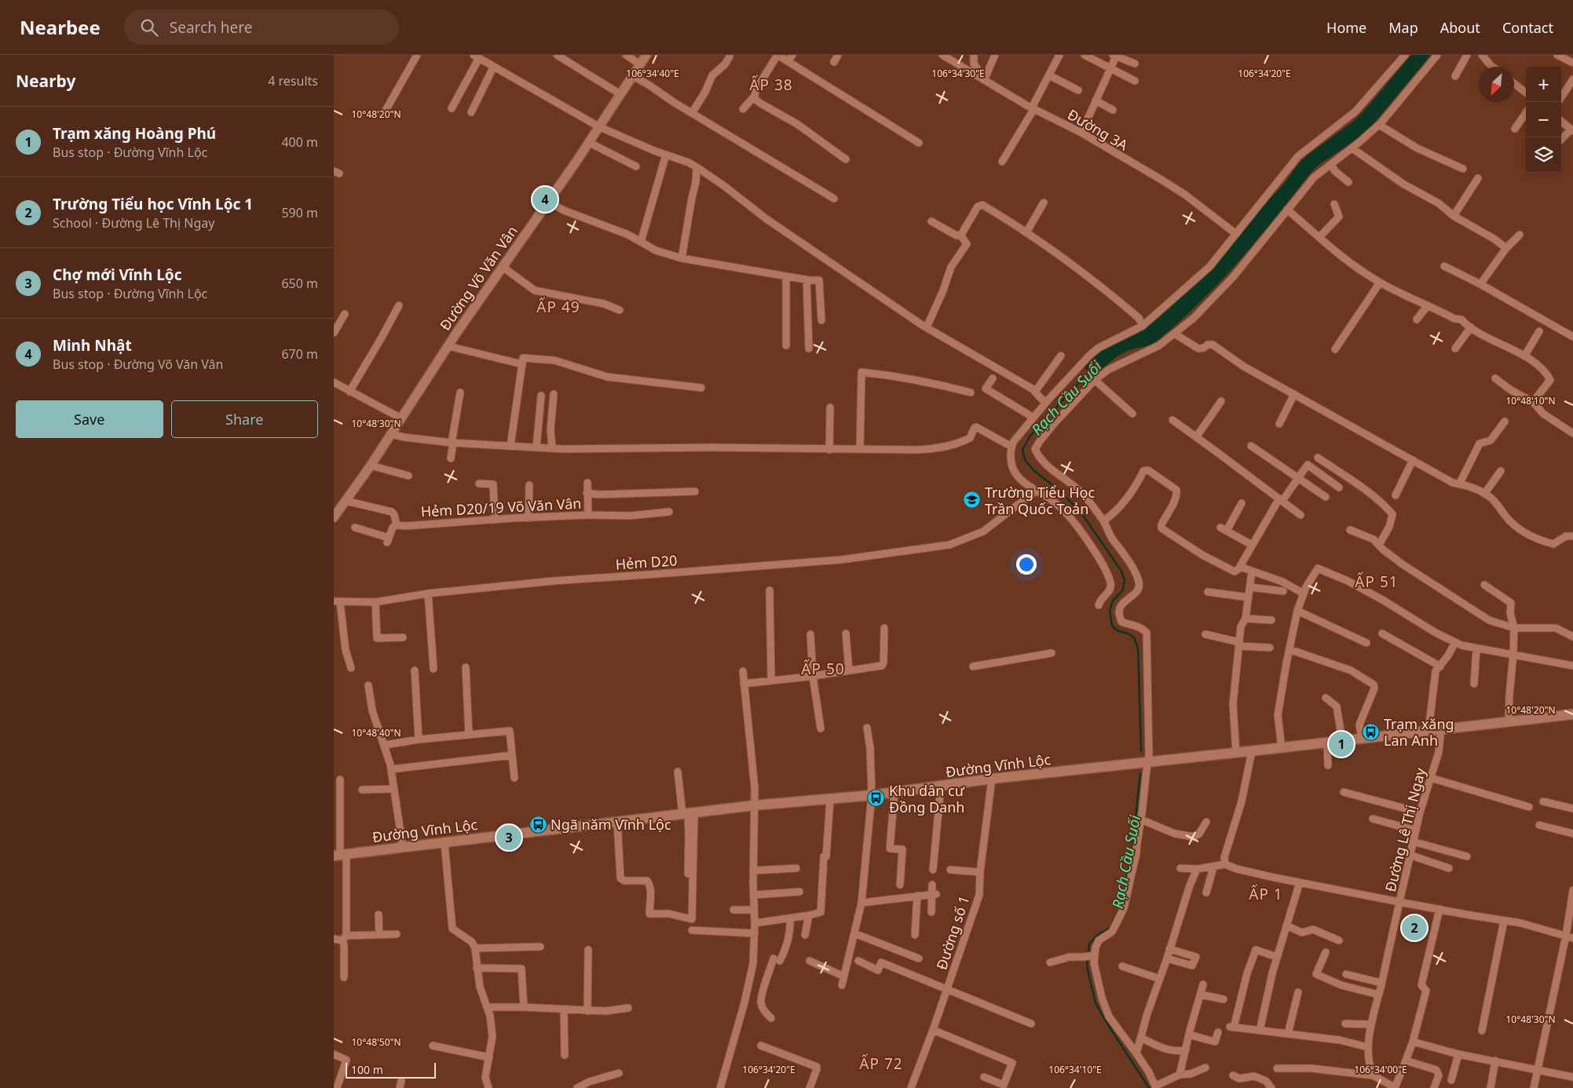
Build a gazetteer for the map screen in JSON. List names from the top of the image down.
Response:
{
  "streets": {
    "main road": ["Đường Vĩnh Lộc"],
    "street": [
      "Đường 3A",
      "Đường Võ Văn Vân",
      "Hẻm D20/19 Võ Văn Vân",
      "Hẻm D20",
      "Đường Lê Thị Ngay",
      "Đường số 1"
    ]
  },
  "crossings": [
    ["Đường Vĩnh Lộc", "Đường Lê Thị Ngay"],
    ["Đường Vĩnh Lộc", "Đường số 1"]
  ],
  "districts": [
    "ẤP 38",
    "ẤP 49",
    "ẤP 51",
    "ẤP 50",
    "ẤP 1",
    "ẤP 72"
  ],
  "water": ["Rạch Cầu Suối"],
  "places": {
    "school or university": ["Trường Tiểu Học Trần Quốc Toản"],
    "bus stop": ["Trạm xăng Lan Anh", "Khu dân cư Đồng Danh", "Ngã năm Vĩnh Lộc"]
  },
  "scale_bar": "100 m",
  "north": "bottom left",
  "page": {
    "header": "Nearbee",
    "search": "Search here",
    "nav": [
      "Home",
      "Map",
      "About",
      "Contact"
    ],
    "heading": ["Nearby", "4 results"],
    "map_buttons": ["+", "−"],
    "list": [
      {
        "mark": "1",
        "name": "Trạm xăng Hoàng Phú",
        "note": "Bus stop · Đường Vĩnh Lộc",
        "value": "400 m"
      },
      {
        "mark": "2",
        "name": "Trường Tiểu học Vĩnh Lộc 1",
        "note": "School · Đường Lê Thị Ngay",
        "value": "590 m"
      },
      {
        "mark": "3",
        "name": "Chợ mới Vĩnh Lộc",
        "note": "Bus stop · Đường Vĩnh Lộc",
        "value": "650 m"
      },
      {
        "mark": "4",
        "name": "Minh Nhật",
        "note": "Bus stop · Đường Võ Văn Vân",
        "value": "670 m"
      }
    ],
    "pins": [
      "4",
      "1",
      "3",
      "2"
    ],
    "buttons": ["Save", "Share"],
    "scale": "100 m"
  },
  "coordinates": [
    "106°34'40\"E",
    "106°34'30\"E",
    "106°34'20\"E",
    "10°48'20\"N",
    "10°48'10\"N",
    "10°48'30\"N",
    "10°48'40\"N",
    "10°48'50\"N",
    "106°34'10\"E",
    "106°34'00\"E"
  ]
}
